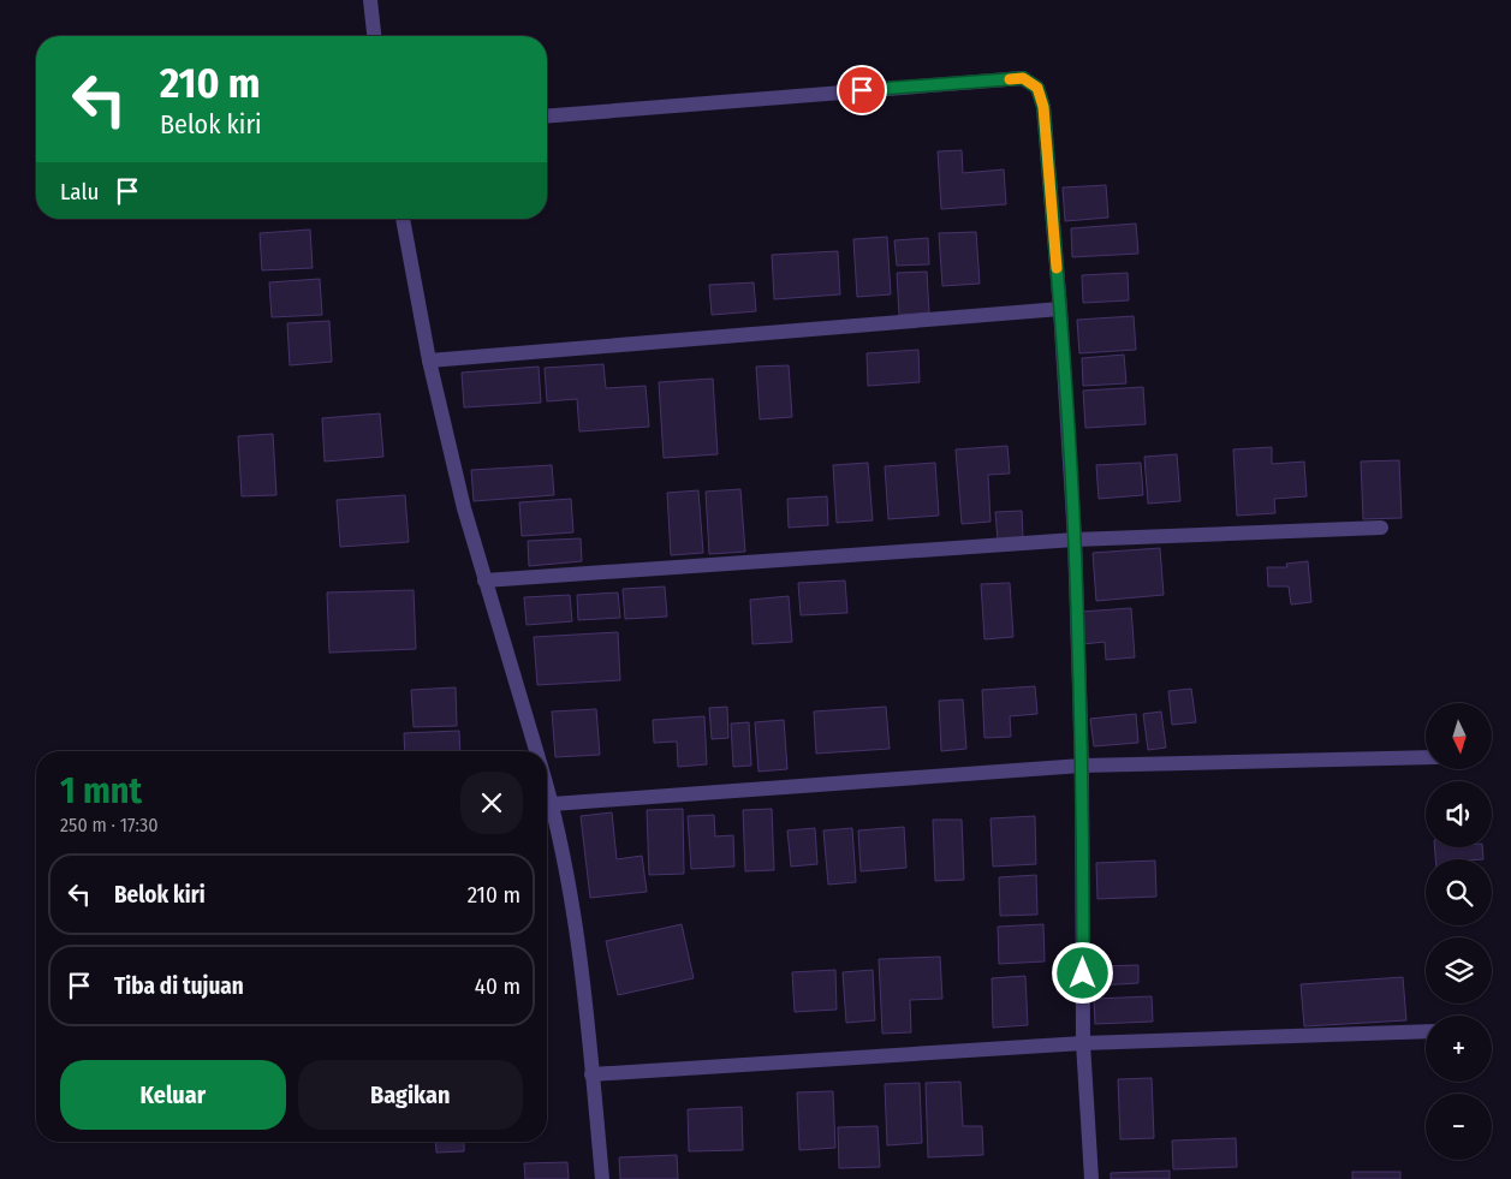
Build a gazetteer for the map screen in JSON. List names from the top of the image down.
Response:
{
  "north": "bottom",
  "page": {
    "turn": ["210 m", "Belok kiri"],
    "then": "Lalu",
    "map_buttons": ["+", "−"],
    "heading": ["1 mnt", "250 m · 17:30"],
    "list": [
      {
        "name": "Belok kiri",
        "value": "210 m"
      },
      {
        "name": "Tiba di tujuan",
        "value": "40 m"
      }
    ],
    "buttons": ["Keluar", "Bagikan"]
  }
}
